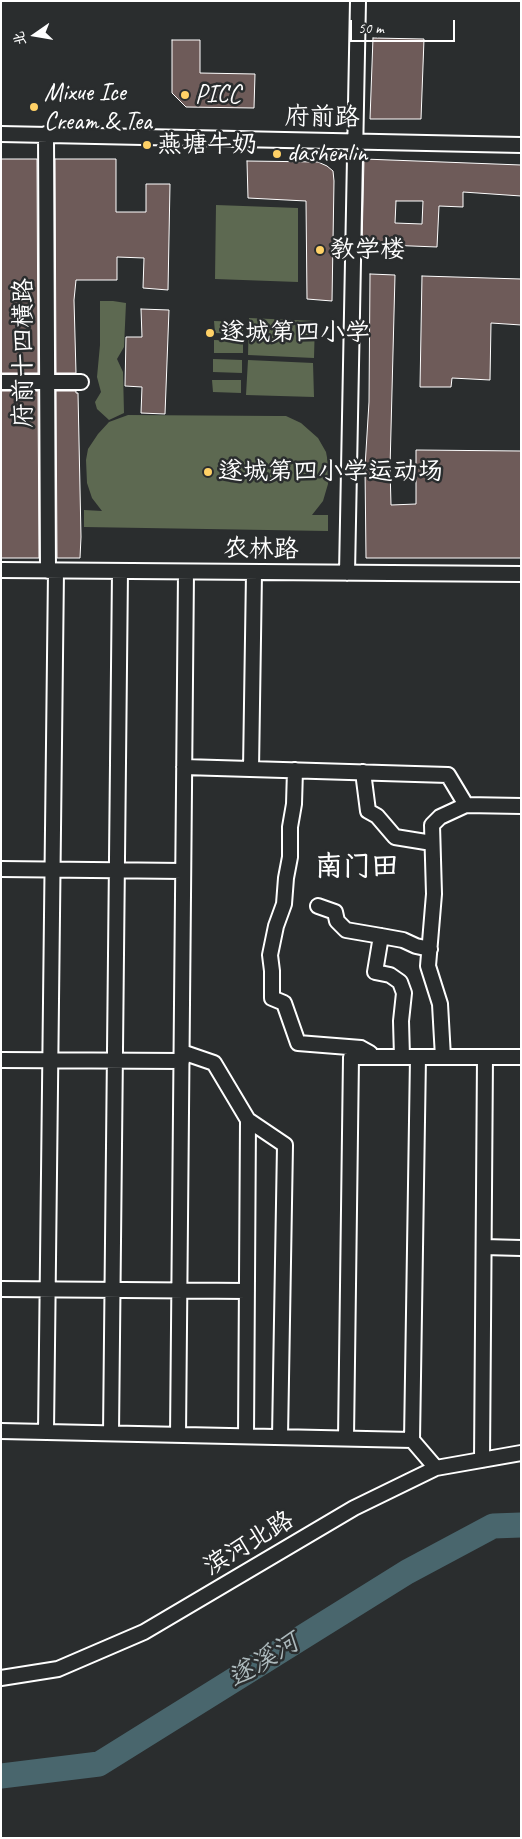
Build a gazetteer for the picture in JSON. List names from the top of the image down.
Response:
{
  "streets": {
    "street": [
      "府前路",
      "府前十四横路",
      "农林路",
      "滨河北路"
    ]
  },
  "crossings": [
    ["府前路", "府前十四横路"],
    ["府前十四横路", "农林路"]
  ],
  "districts": ["南门田"],
  "water": ["遂溪河"],
  "places": [
    "PICC",
    "Mixue Ice Cream & Tea",
    "燕塘牛奶",
    "dashenlin",
    "教学楼",
    "遂城第四小学",
    "遂城第四小学运动场"
  ],
  "scale_bar": "50 m",
  "north": "left"
}
